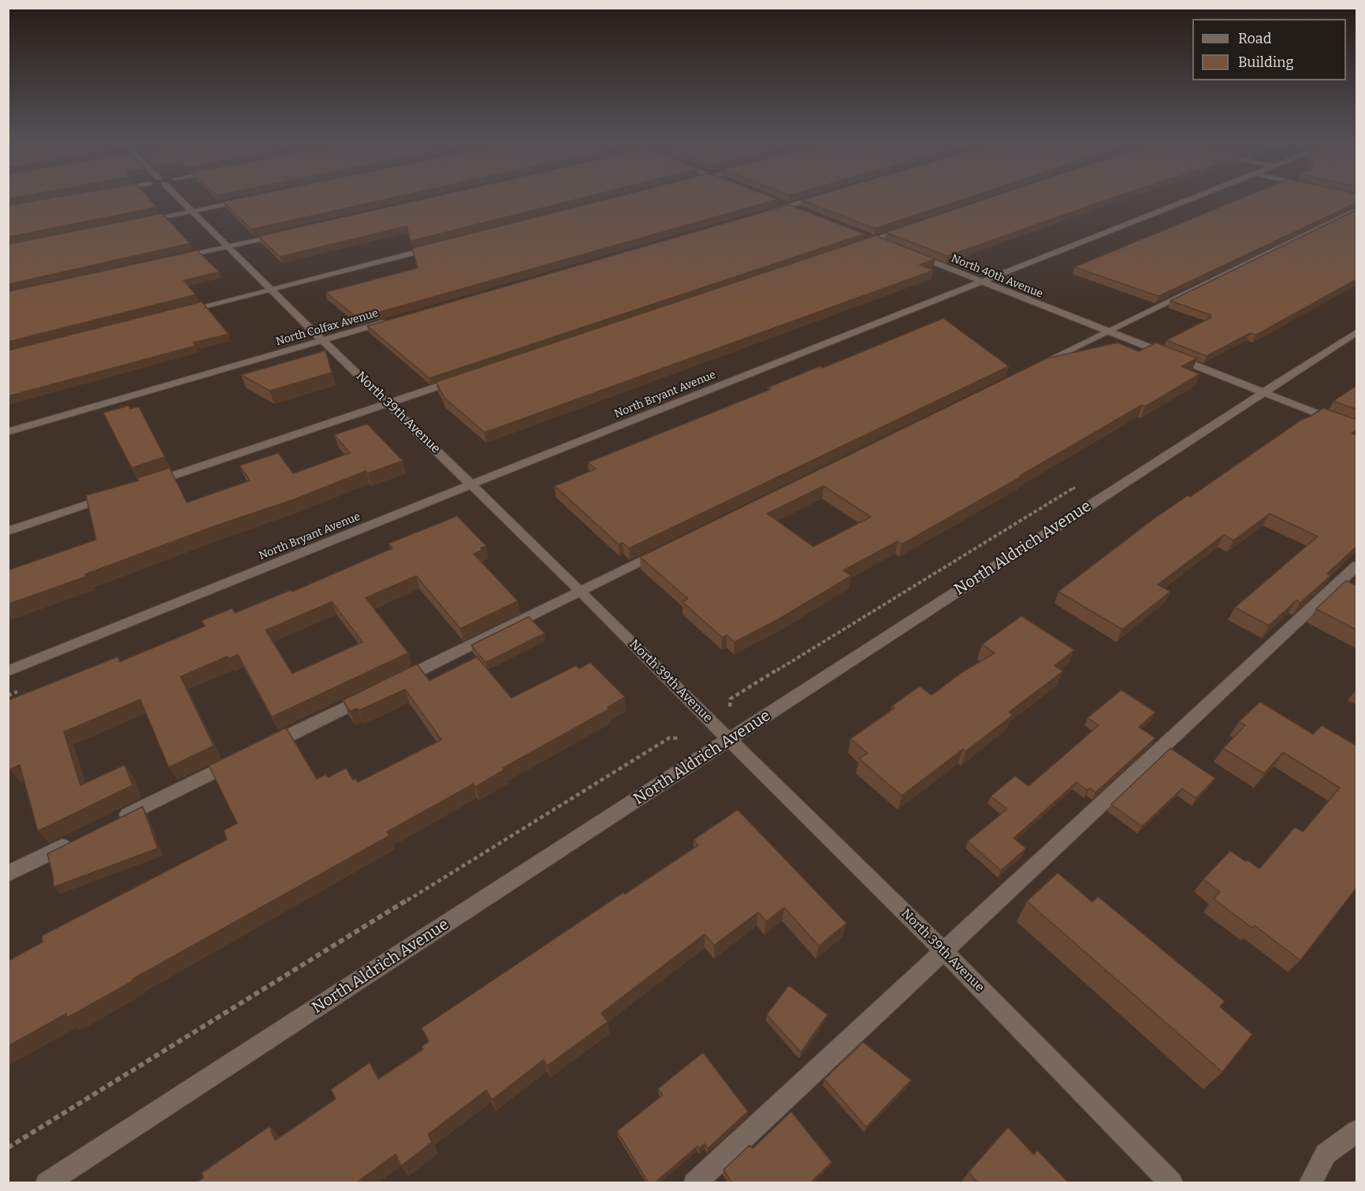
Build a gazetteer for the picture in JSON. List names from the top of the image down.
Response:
{
  "streets": {
    "street": [
      "North 40th Avenue",
      "North Colfax Avenue",
      "North Bryant Avenue",
      "North 39th Avenue",
      "North Aldrich Avenue"
    ]
  },
  "crossings": [
    ["North 40th Avenue", "North Bryant Avenue"],
    ["North 40th Avenue", "North Aldrich Avenue"],
    ["North Colfax Avenue", "North 39th Avenue"],
    ["North Bryant Avenue", "North 39th Avenue"],
    ["North 39th Avenue", "North Aldrich Avenue"]
  ],
  "legend": ["Road", "Building"]
}
